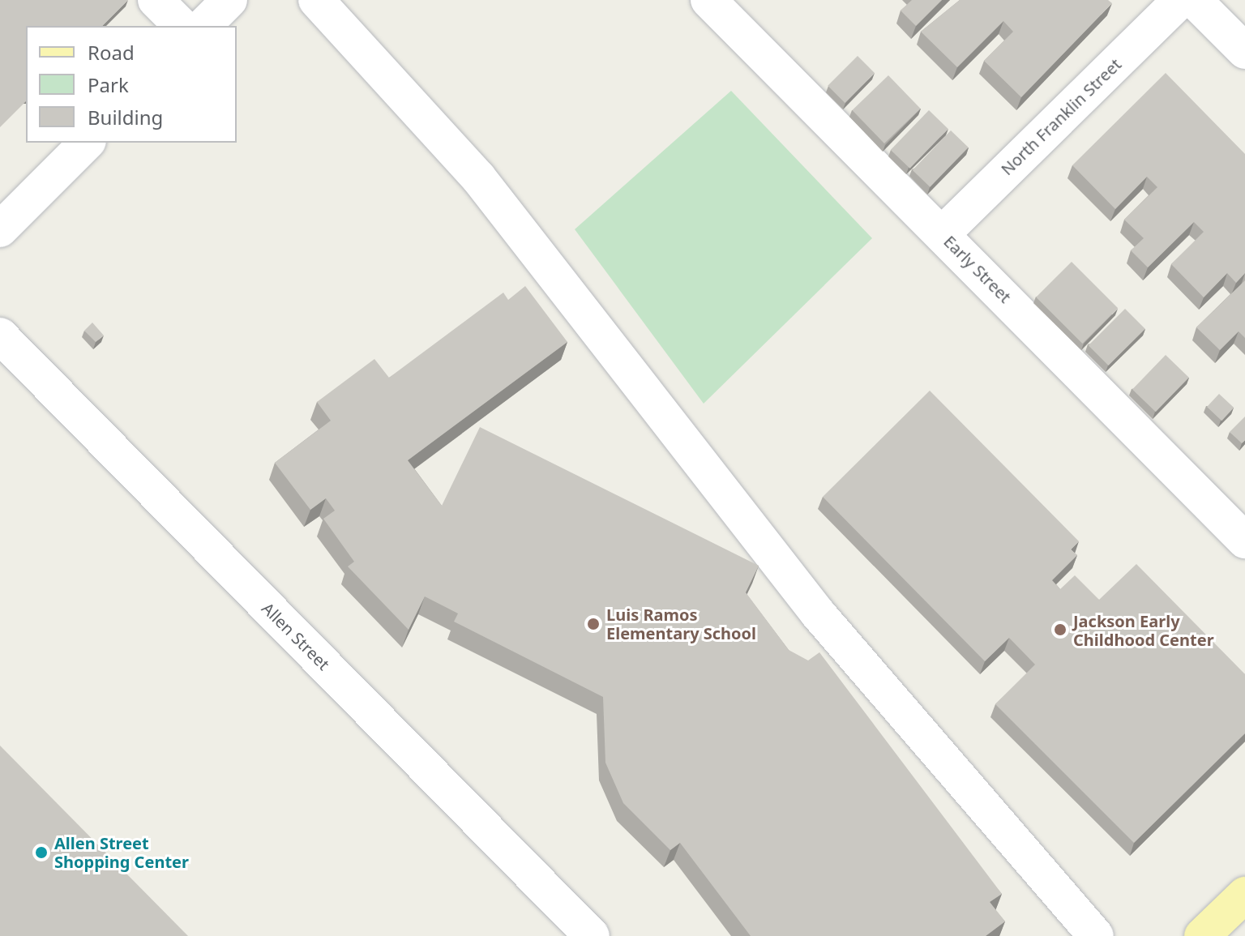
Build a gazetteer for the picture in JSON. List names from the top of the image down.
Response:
{
  "streets": {
    "street": ["North Franklin Street", "Early Street", "Allen Street"]
  },
  "crossings": [
    ["North Franklin Street", "Early Street"]
  ],
  "places": ["Luis Ramos Elementary School", "Jackson Early Childhood Center", "Allen Street Shopping Center"],
  "legend": ["Road", "Park", "Building"]
}
